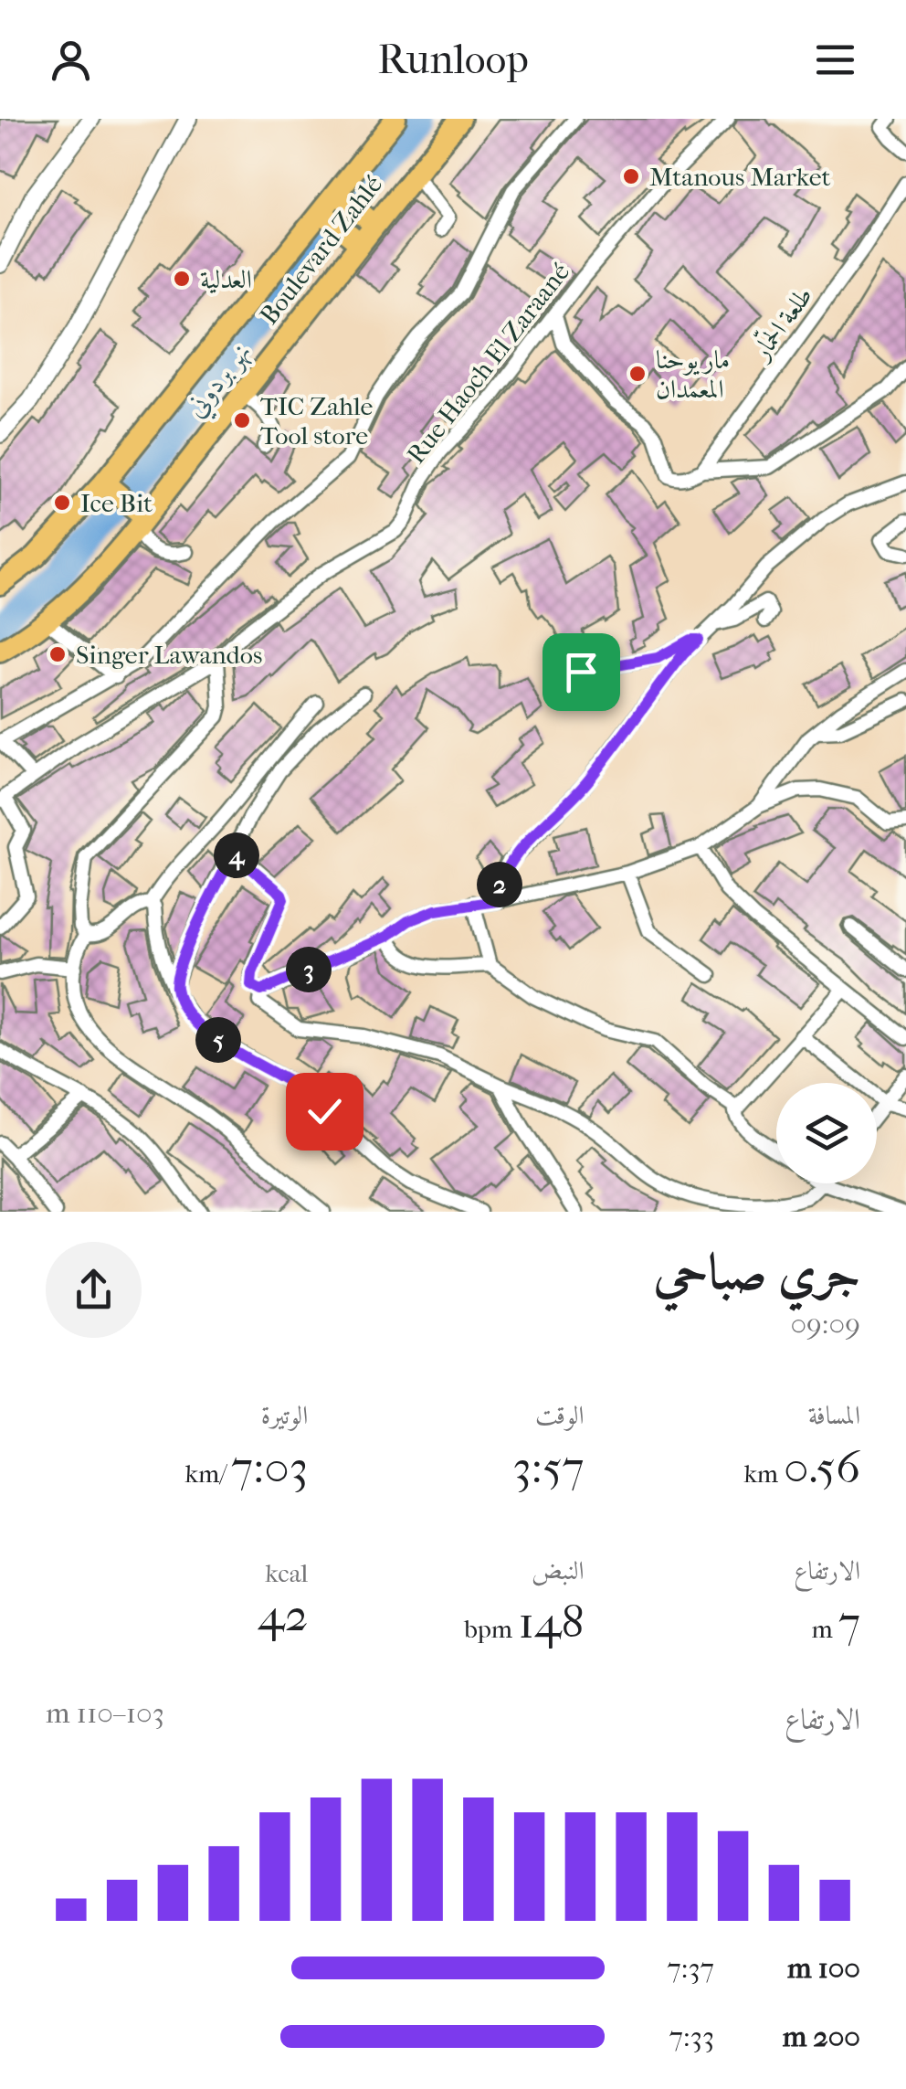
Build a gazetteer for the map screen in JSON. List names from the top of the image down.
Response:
{
  "streets": {
    "highway": ["Boulevard Zahlé"],
    "street": ["طلعة الحمّار", "Rue Haoch El Zaraané"]
  },
  "water": ["نهر بردوني"],
  "places": [
    "Mtanous Market",
    "العدلية",
    "مار يوحنا المعمدان",
    "TIC Zahle Tool store",
    "Ice Bit",
    "Singer Lawandos"
  ],
  "page": {
    "header": "Runloop",
    "pins": [
      "4",
      "2",
      "3",
      "5"
    ],
    "heading": ["جري صباحي", "09:09"],
    "stats": [
      ["المسافة", "0.56 km"],
      ["الوقت", "3:57"],
      ["الوتيرة", "7:03 /km"],
      ["الارتفاع", "7 m"],
      ["النبض", "148 bpm"],
      ["kcal", "42"]
    ],
    "chart": ["الارتفاع", "103–110 m"],
    "list": [
      {
        "name": "100 m",
        "note": "7:37"
      },
      {
        "name": "200 m",
        "note": "7:33"
      }
    ]
  }
}
